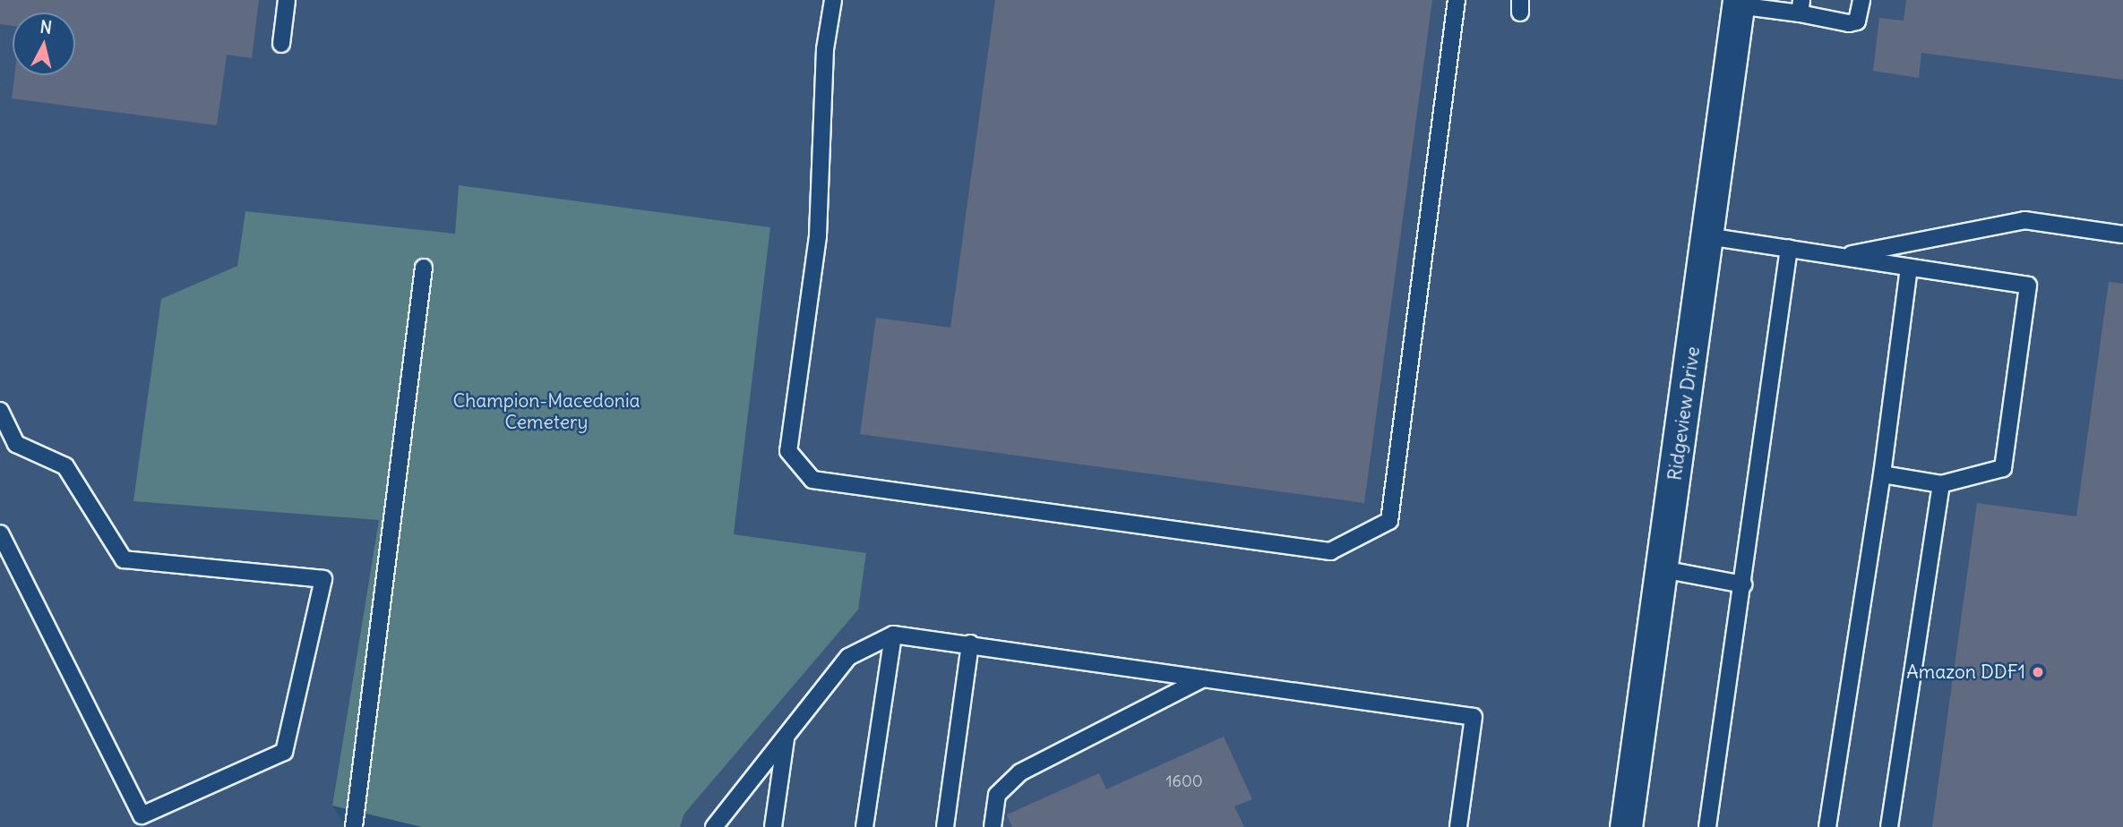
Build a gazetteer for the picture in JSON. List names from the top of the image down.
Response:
{
  "streets": {
    "street": ["Ridgeview Drive"]
  },
  "parks": ["Champion-Macedonia Cemetery"],
  "places": ["Amazon DDF1"],
  "house_numbers": ["1600"],
  "north": "top"
}
